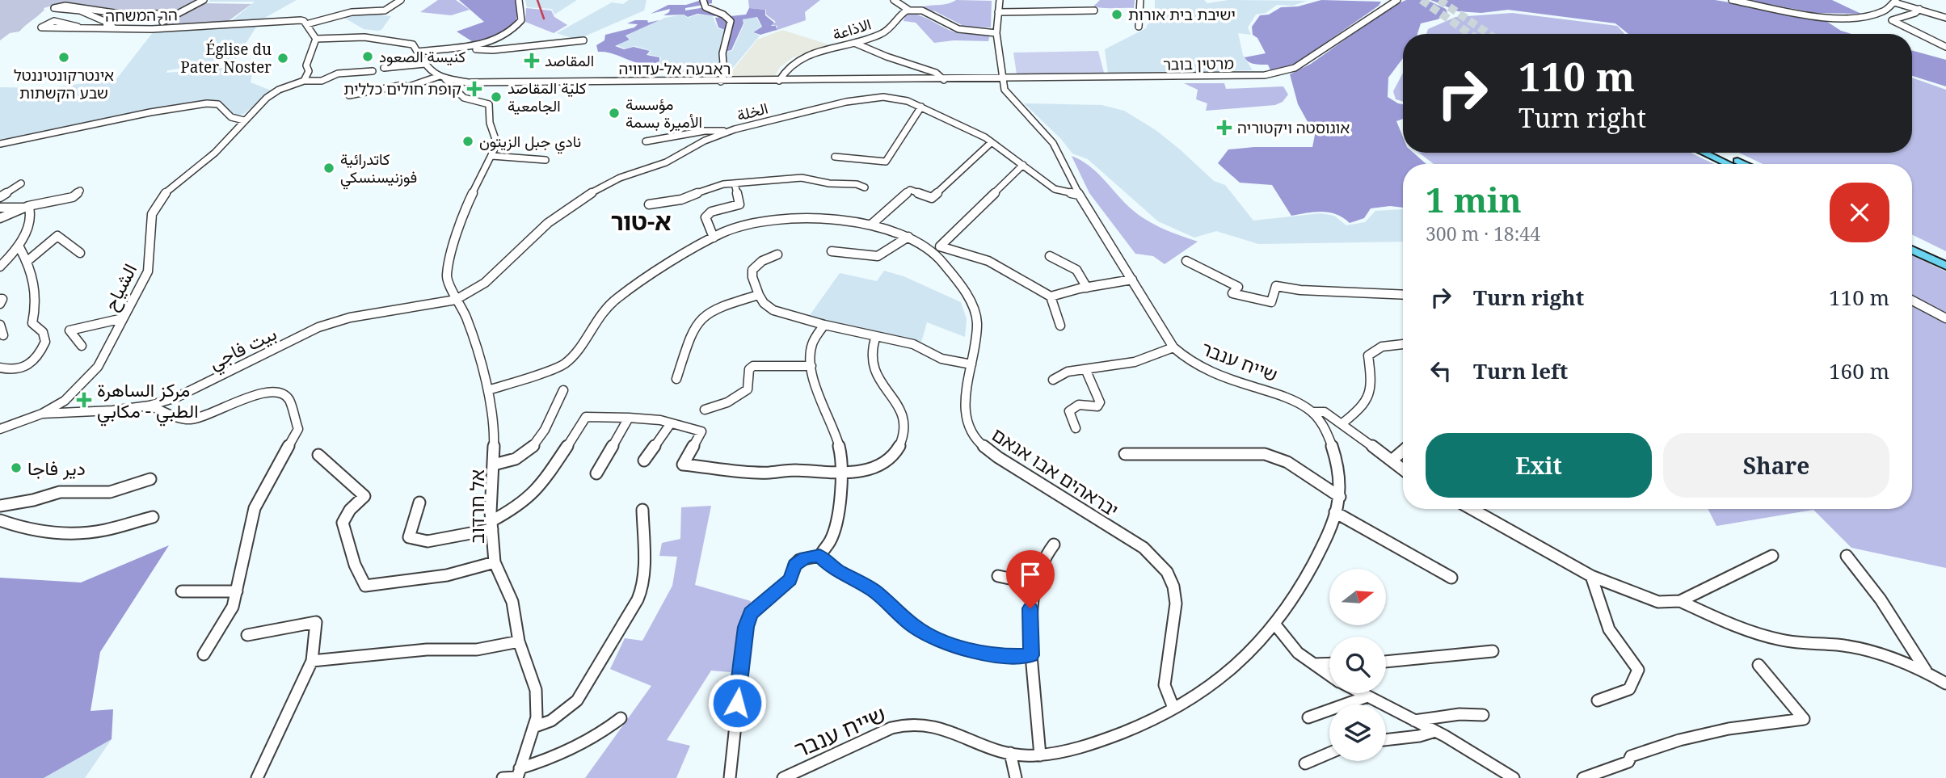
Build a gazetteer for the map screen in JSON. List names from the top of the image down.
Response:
{
  "streets": {
    "street": [
      "הר המשחה",
      "الاذاعة",
      "מרטין בובר",
      "ראבעה אל-עדוויה",
      "الخلة",
      "الشياح",
      "بيت فاجي",
      "שייח ענבר",
      "יבראהים אבו אנאם",
      "אל חרדוב"
    ]
  },
  "crossings": [
    ["الاذاعة", "ראבעה אל-עדוויה"],
    ["מרטין בובר", "ראבעה אל-עדוויה"],
    ["מרטין בובר", "שייח ענבר"],
    ["ראבעה אל-עדוויה", "שייח ענבר"],
    ["الخلة", "بيت فاجي"],
    ["الخلة", "שייח ענבר"],
    ["الخلة", "אל חרדוב"],
    ["الشياح", "بيت فاجي"],
    ["بيت فاجي", "אל חרדוב"],
    ["שייח ענבר", "יבראהים אבו אנאם"],
    ["יבראהים אבו אנאם", "אל חרדוב"]
  ],
  "districts": ["א-טור"],
  "places": {
    "other": [
      "ישיבת בית אורות",
      "كنيسة الصعود",
      "אינטרקונטיננטל שבע הקשתות",
      "Église du Pater Noster",
      "كلية المقاصد الجامعية",
      "مؤسسة الأميرة بسمة",
      "نادي جبل الزيتون",
      "كاتدرائية فوزنيسنسكي",
      "دير فاجا"
    ],
    "health": [
      "المقاصد",
      "קופת חולים כללית",
      "אוגוסטה ויקטוריה",
      "مركز الساهرة الطبي - مكابي"
    ]
  },
  "north": "right",
  "page": {
    "turn": ["110 m", "Turn right"],
    "heading": ["1 min", "300 m · 18:44"],
    "list": [
      {
        "name": "Turn right",
        "value": "110 m"
      },
      {
        "name": "Turn left",
        "value": "160 m"
      }
    ],
    "buttons": ["Exit", "Share"]
  }
}
